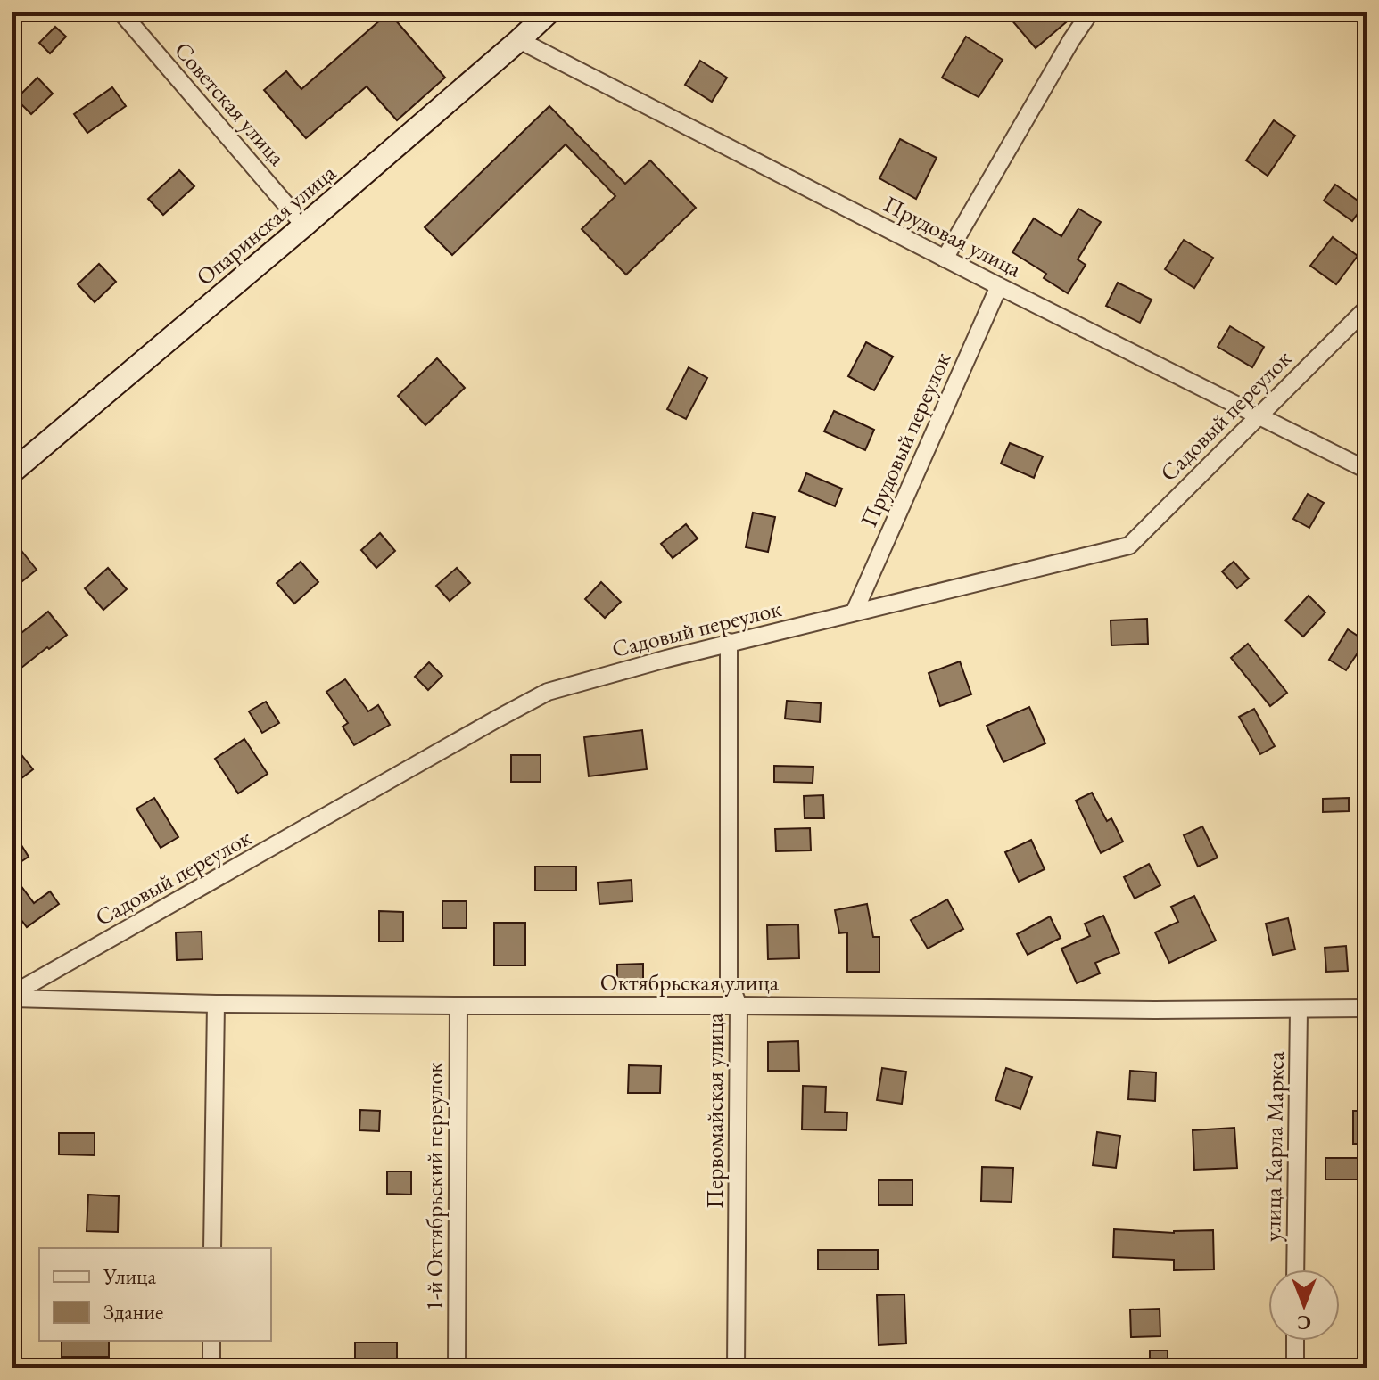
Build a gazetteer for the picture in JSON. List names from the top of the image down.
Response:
{
  "streets": {
    "main road": ["Опаринская улица"],
    "street": [
      "Советская улица",
      "Прудовая улица",
      "Садовый переулок",
      "Прудовый переулок",
      "Октябрьская улица",
      "Первомайская улица",
      "улица Карла Маркса",
      "1-й Октябрьский переулок"
    ]
  },
  "crossings": [
    ["Советская улица", "Опаринская улица"],
    ["Опаринская улица", "Прудовая улица"],
    ["Прудовая улица", "Садовый переулок"],
    ["Прудовая улица", "Прудовый переулок"],
    ["Садовый переулок", "Прудовый переулок"],
    ["Садовый переулок", "Октябрьская улица"],
    ["Садовый переулок", "Первомайская улица"],
    ["Октябрьская улица", "Первомайская улица"],
    ["Октябрьская улица", "улица Карла Маркса"],
    ["Октябрьская улица", "1-й Октябрьский переулок"]
  ],
  "legend": ["Улица", "Здание"],
  "north": "bottom"
}
